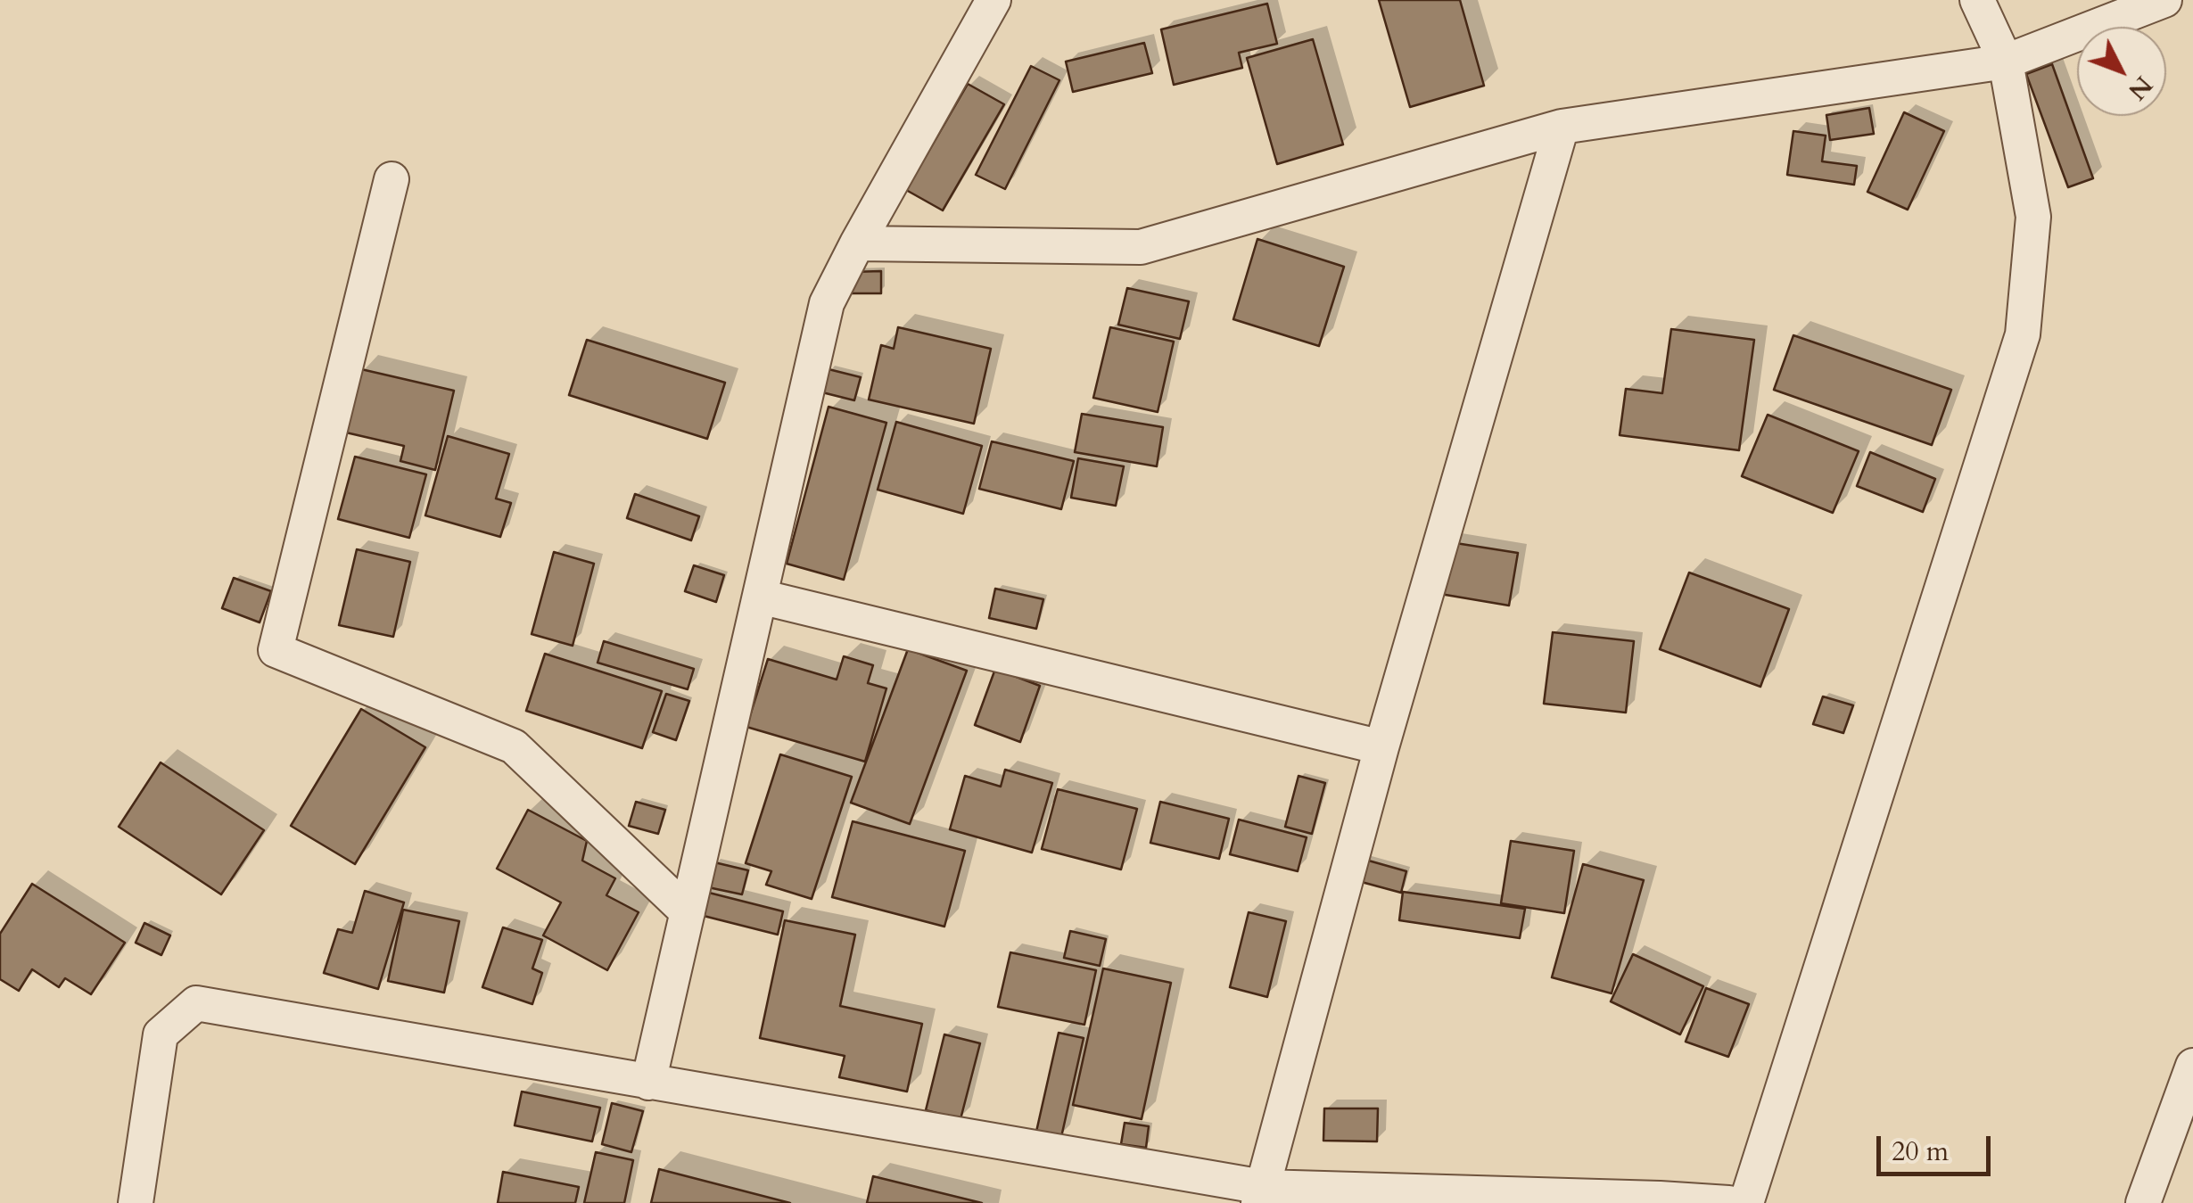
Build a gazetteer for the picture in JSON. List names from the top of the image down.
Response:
{
  "scale_bar": "20 m",
  "north": "bottom right"
}
